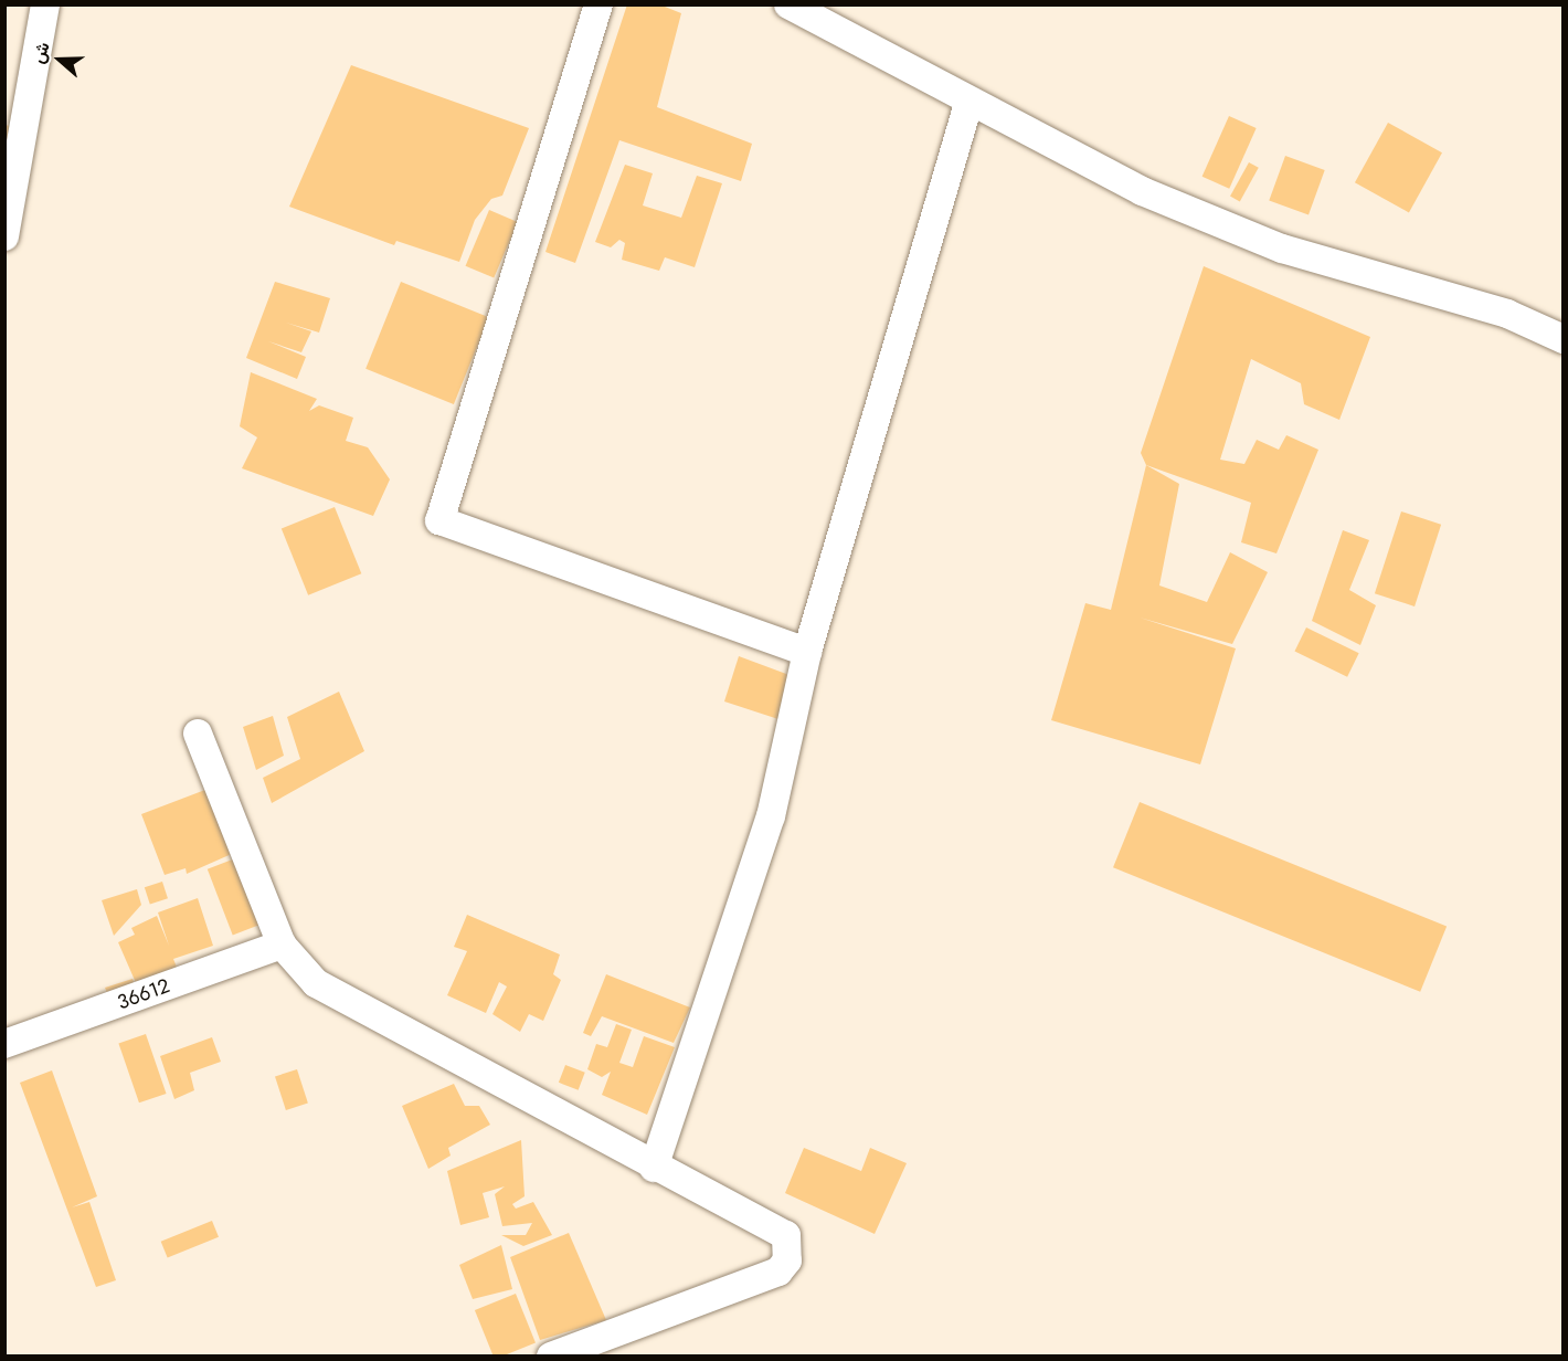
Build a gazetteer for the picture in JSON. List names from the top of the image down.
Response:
{
  "streets": {
    "street": ["36612"]
  },
  "north": "left"
}
